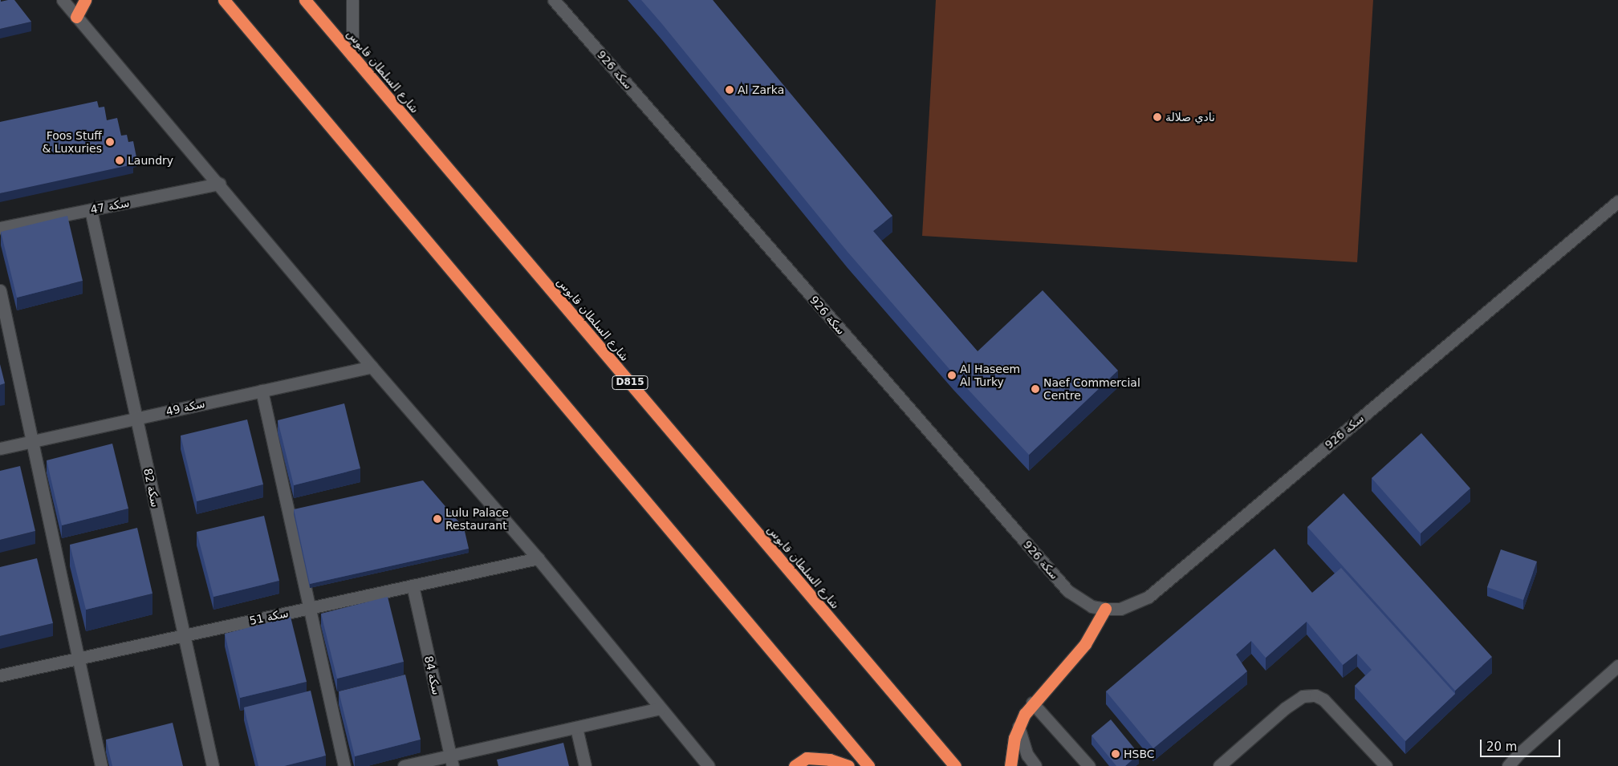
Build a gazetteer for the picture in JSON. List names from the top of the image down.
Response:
{
  "streets": {
    "highway": ["شارع السلطان قابوس", "D815"],
    "street": [
      "سكة 926",
      "سكة 47",
      "سكة 49",
      "سكة 82",
      "سكة 51",
      "سكة 84"
    ]
  },
  "crossings": [
    ["سكة 47", "سكة 82"],
    ["سكة 49", "سكة 82"],
    ["سكة 82", "سكة 51"],
    ["سكة 51", "سكة 84"]
  ],
  "places": [
    "Al Zarka",
    "نادي صلالة",
    "Foos Stuff & Luxuries",
    "Laundry",
    "Al Haseem Al Turky",
    "Naef Commercial Centre",
    "Lulu Palace Restaurant",
    "HSBC"
  ],
  "scale_bar": "20 m"
}
